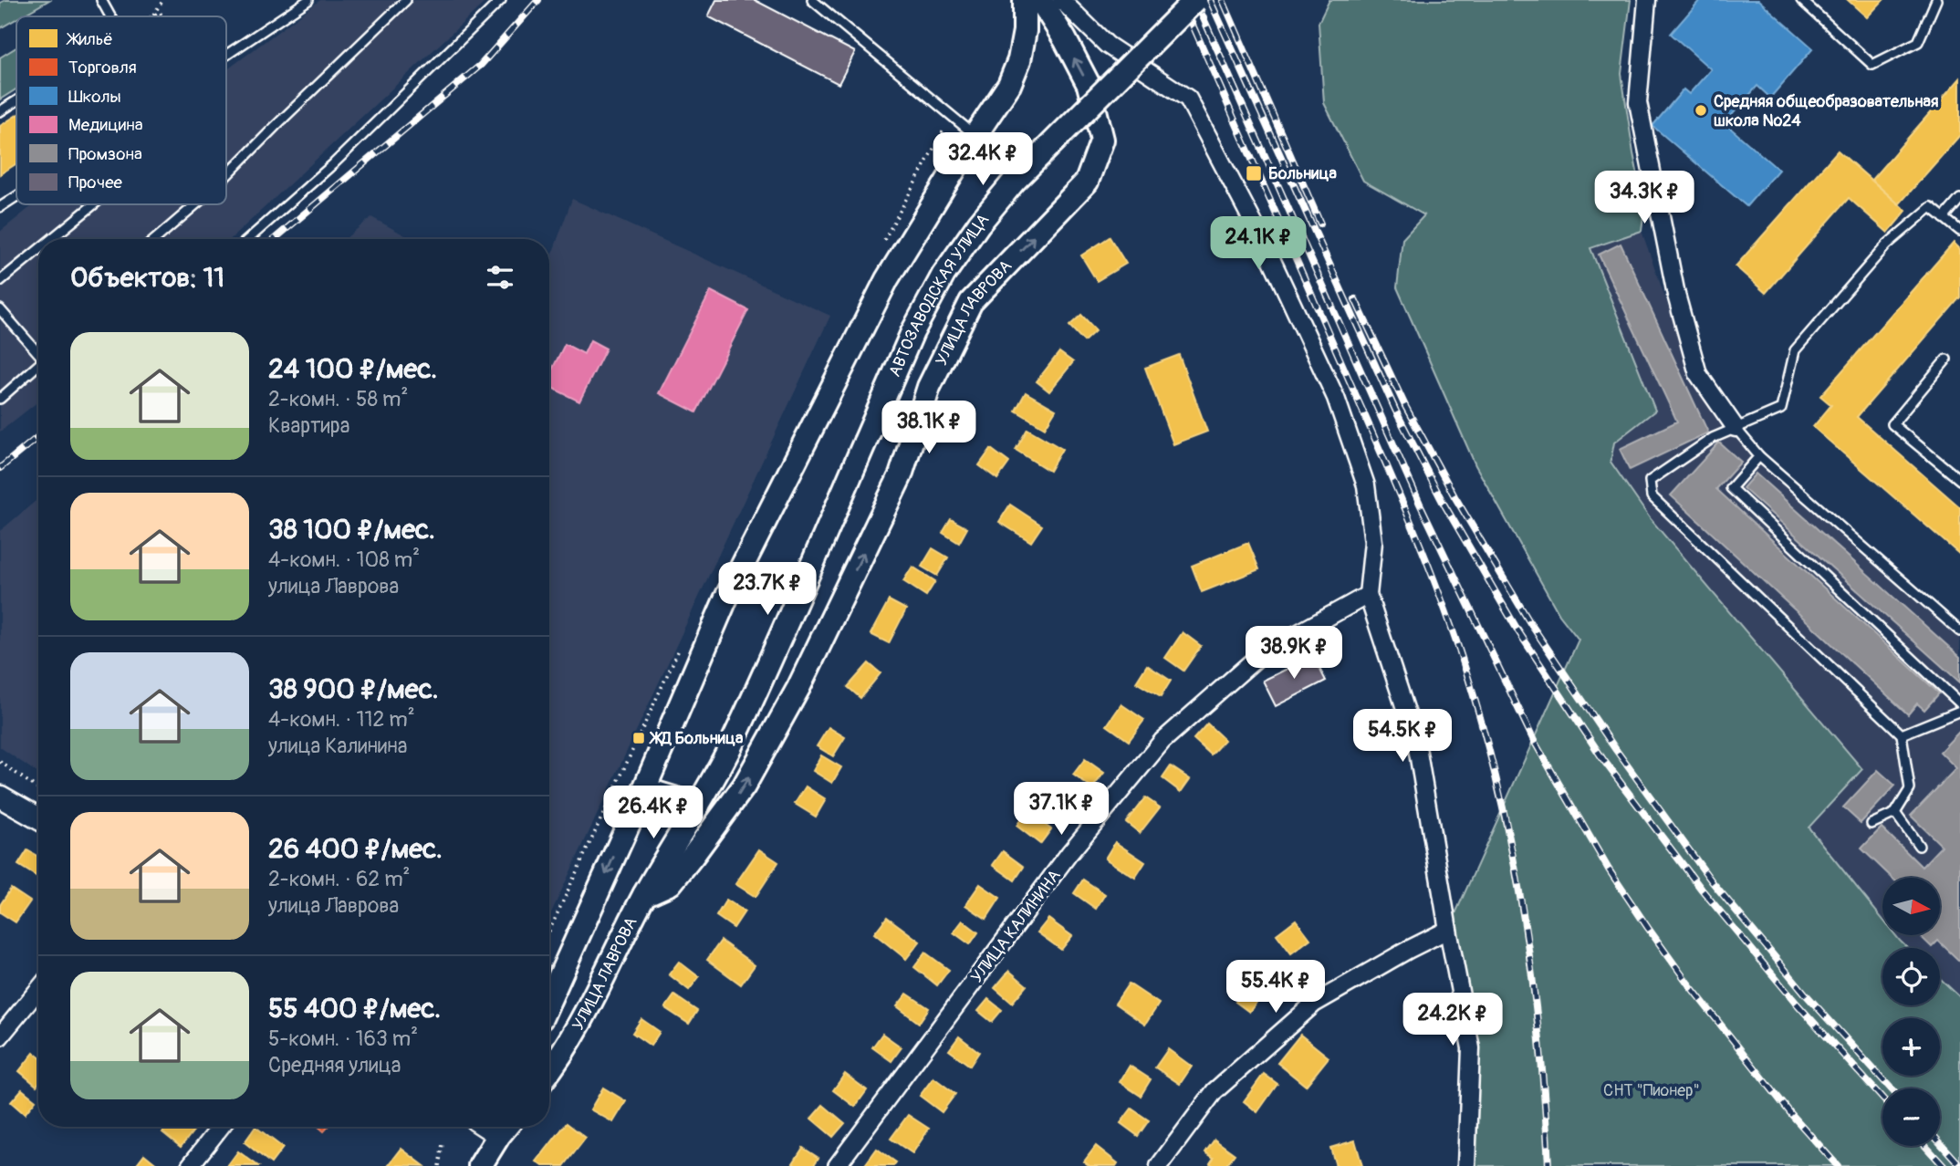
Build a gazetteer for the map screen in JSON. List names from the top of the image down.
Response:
{
  "streets": {
    "main road": ["АВТОЗАВОДСКАЯ УЛИЦА", "УЛИЦА ЛАВРОВА"],
    "street": ["УЛИЦА КАЛИНИНА"]
  },
  "crossings": [
    ["АВТОЗАВОДСКАЯ УЛИЦА", "УЛИЦА ЛАВРОВА"]
  ],
  "parks": ["СНТ \"Пионер\""],
  "places": {
    "other": ["Средняя общеобразовательная школа №24"],
    "transit": ["Больница", "ЖД Больница"]
  },
  "legend": [
    "Жильё",
    "Торговля",
    "Школы",
    "Медицина",
    "Промзона",
    "Прочее"
  ],
  "north": "right",
  "page": {
    "price": [
      "32.4K ₽",
      "34.3K ₽",
      "24.1K ₽",
      "38.1K ₽",
      "23.7K ₽",
      "38.9K ₽",
      "54.5K ₽",
      "37.1K ₽",
      "26.4K ₽",
      "55.4K ₽",
      "24.2K ₽"
    ],
    "heading": "Объектов: 11",
    "list": [
      {
        "name": "24 100 ₽/мес.",
        "note": "2-комн. · 58 m² · Квартира"
      },
      {
        "name": "38 100 ₽/мес.",
        "note": "4-комн. · 108 m² · улица Лаврова"
      },
      {
        "name": "38 900 ₽/мес.",
        "note": "4-комн. · 112 m² · улица Калинина"
      },
      {
        "name": "26 400 ₽/мес.",
        "note": "2-комн. · 62 m² · улица Лаврова"
      },
      {
        "name": "55 400 ₽/мес.",
        "note": "5-комн. · 163 m² · Средняя улица"
      }
    ],
    "map_buttons": ["+", "−"]
  }
}
